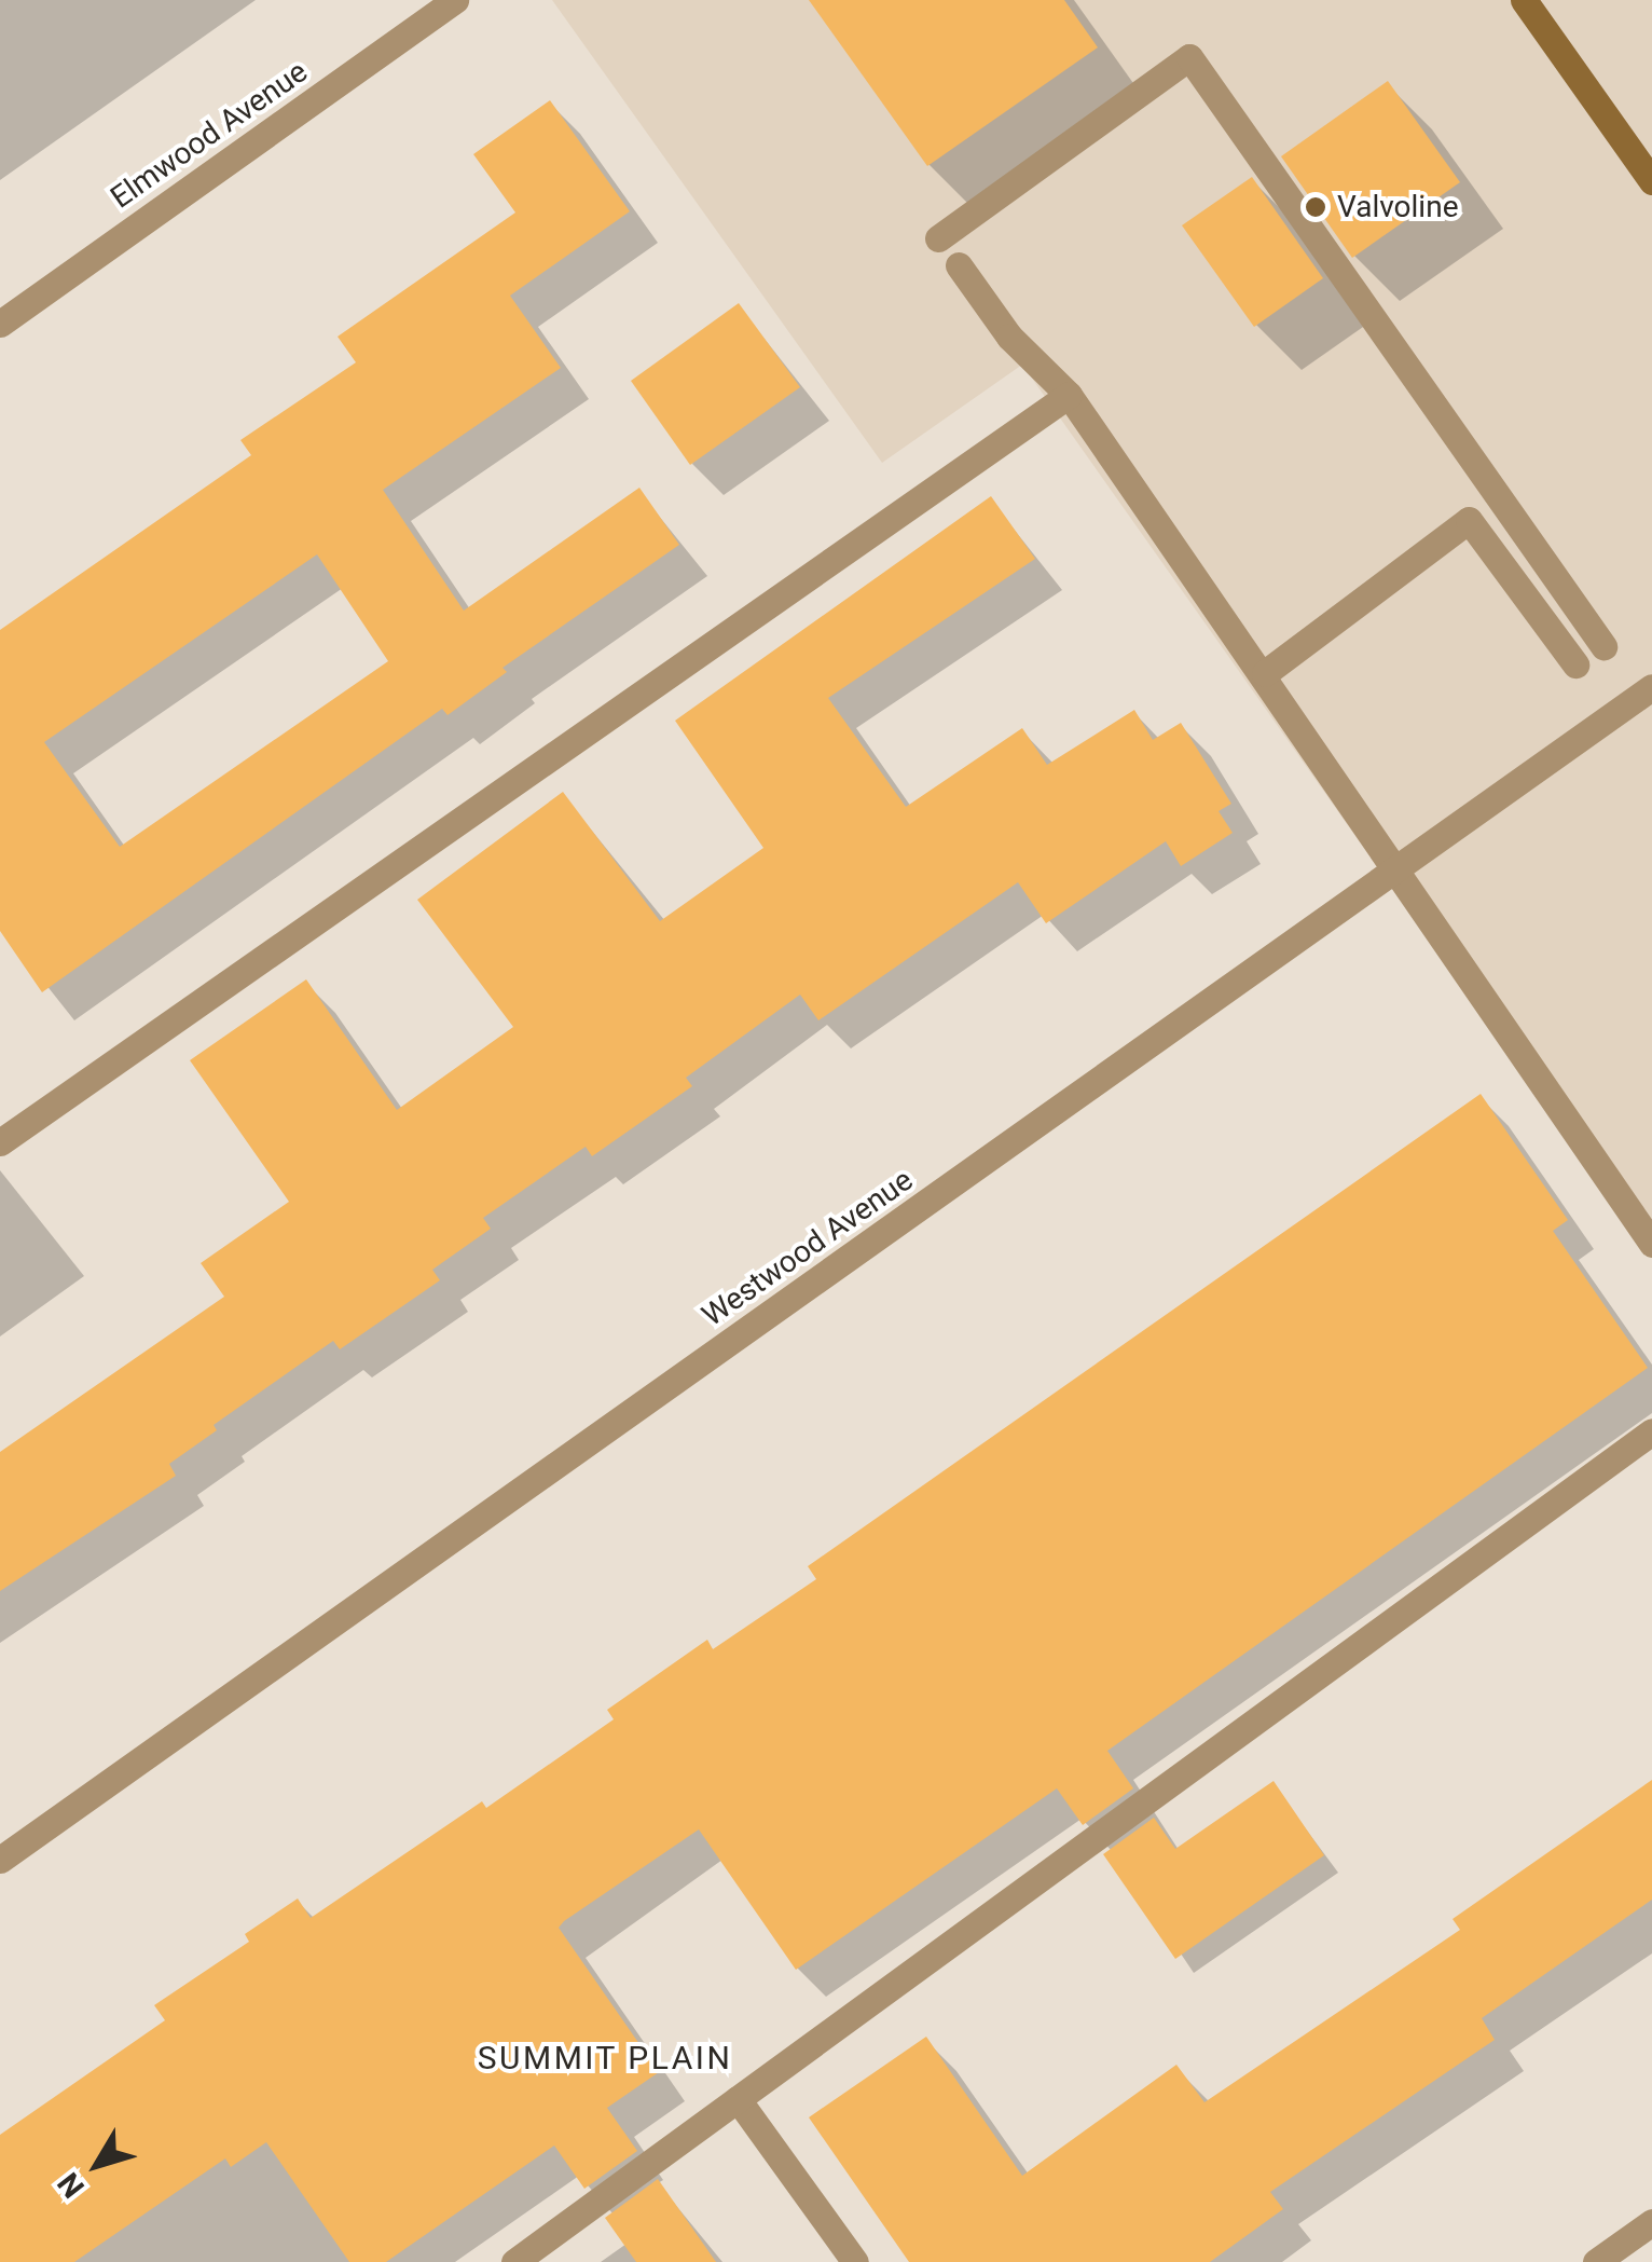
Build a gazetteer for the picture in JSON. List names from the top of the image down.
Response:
{
  "streets": {
    "street": ["Elmwood Avenue", "Westwood Avenue"]
  },
  "districts": ["SUMMIT PLAIN"],
  "places": ["Valvoline"],
  "north": "bottom left"
}
